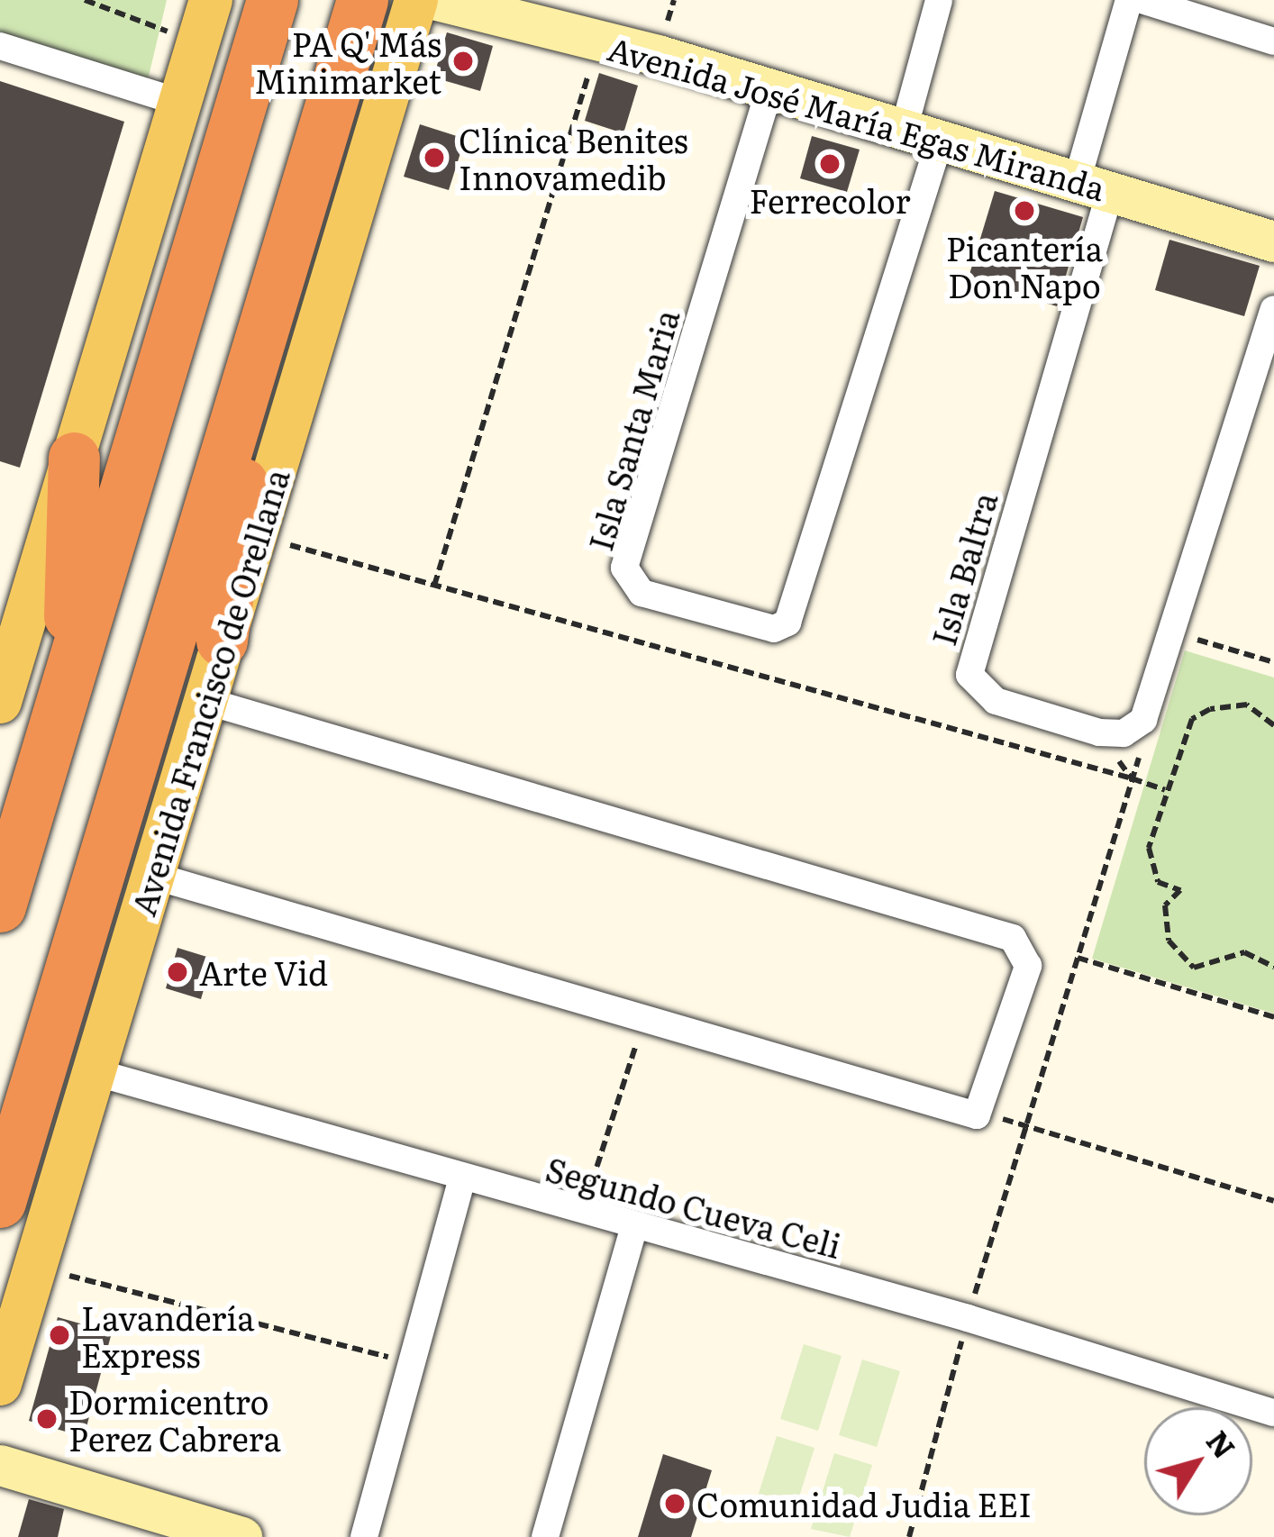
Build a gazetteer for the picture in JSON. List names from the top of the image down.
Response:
{
  "streets": {
    "highway": ["Avenida Francisco de Orellana"],
    "street": [
      "Avenida José María Egas Miranda",
      "Isla Santa Maria",
      "Isla Baltra",
      "Segundo Cueva Celi"
    ]
  },
  "crossings": [
    ["Avenida José María Egas Miranda", "Isla Santa Maria"],
    ["Avenida José María Egas Miranda", "Isla Baltra"],
    ["Avenida Francisco de Orellana", "Segundo Cueva Celi"]
  ],
  "places": [
    "PA Q' Más Minimarket",
    "Clínica Benites Innovamedib",
    "Ferrecolor",
    "Picantería Don Napo",
    "Arte Vid",
    "Lavandería Express",
    "Dormicentro Perez Cabrera",
    "Comunidad Judia EEI"
  ],
  "north": "top right"
}
